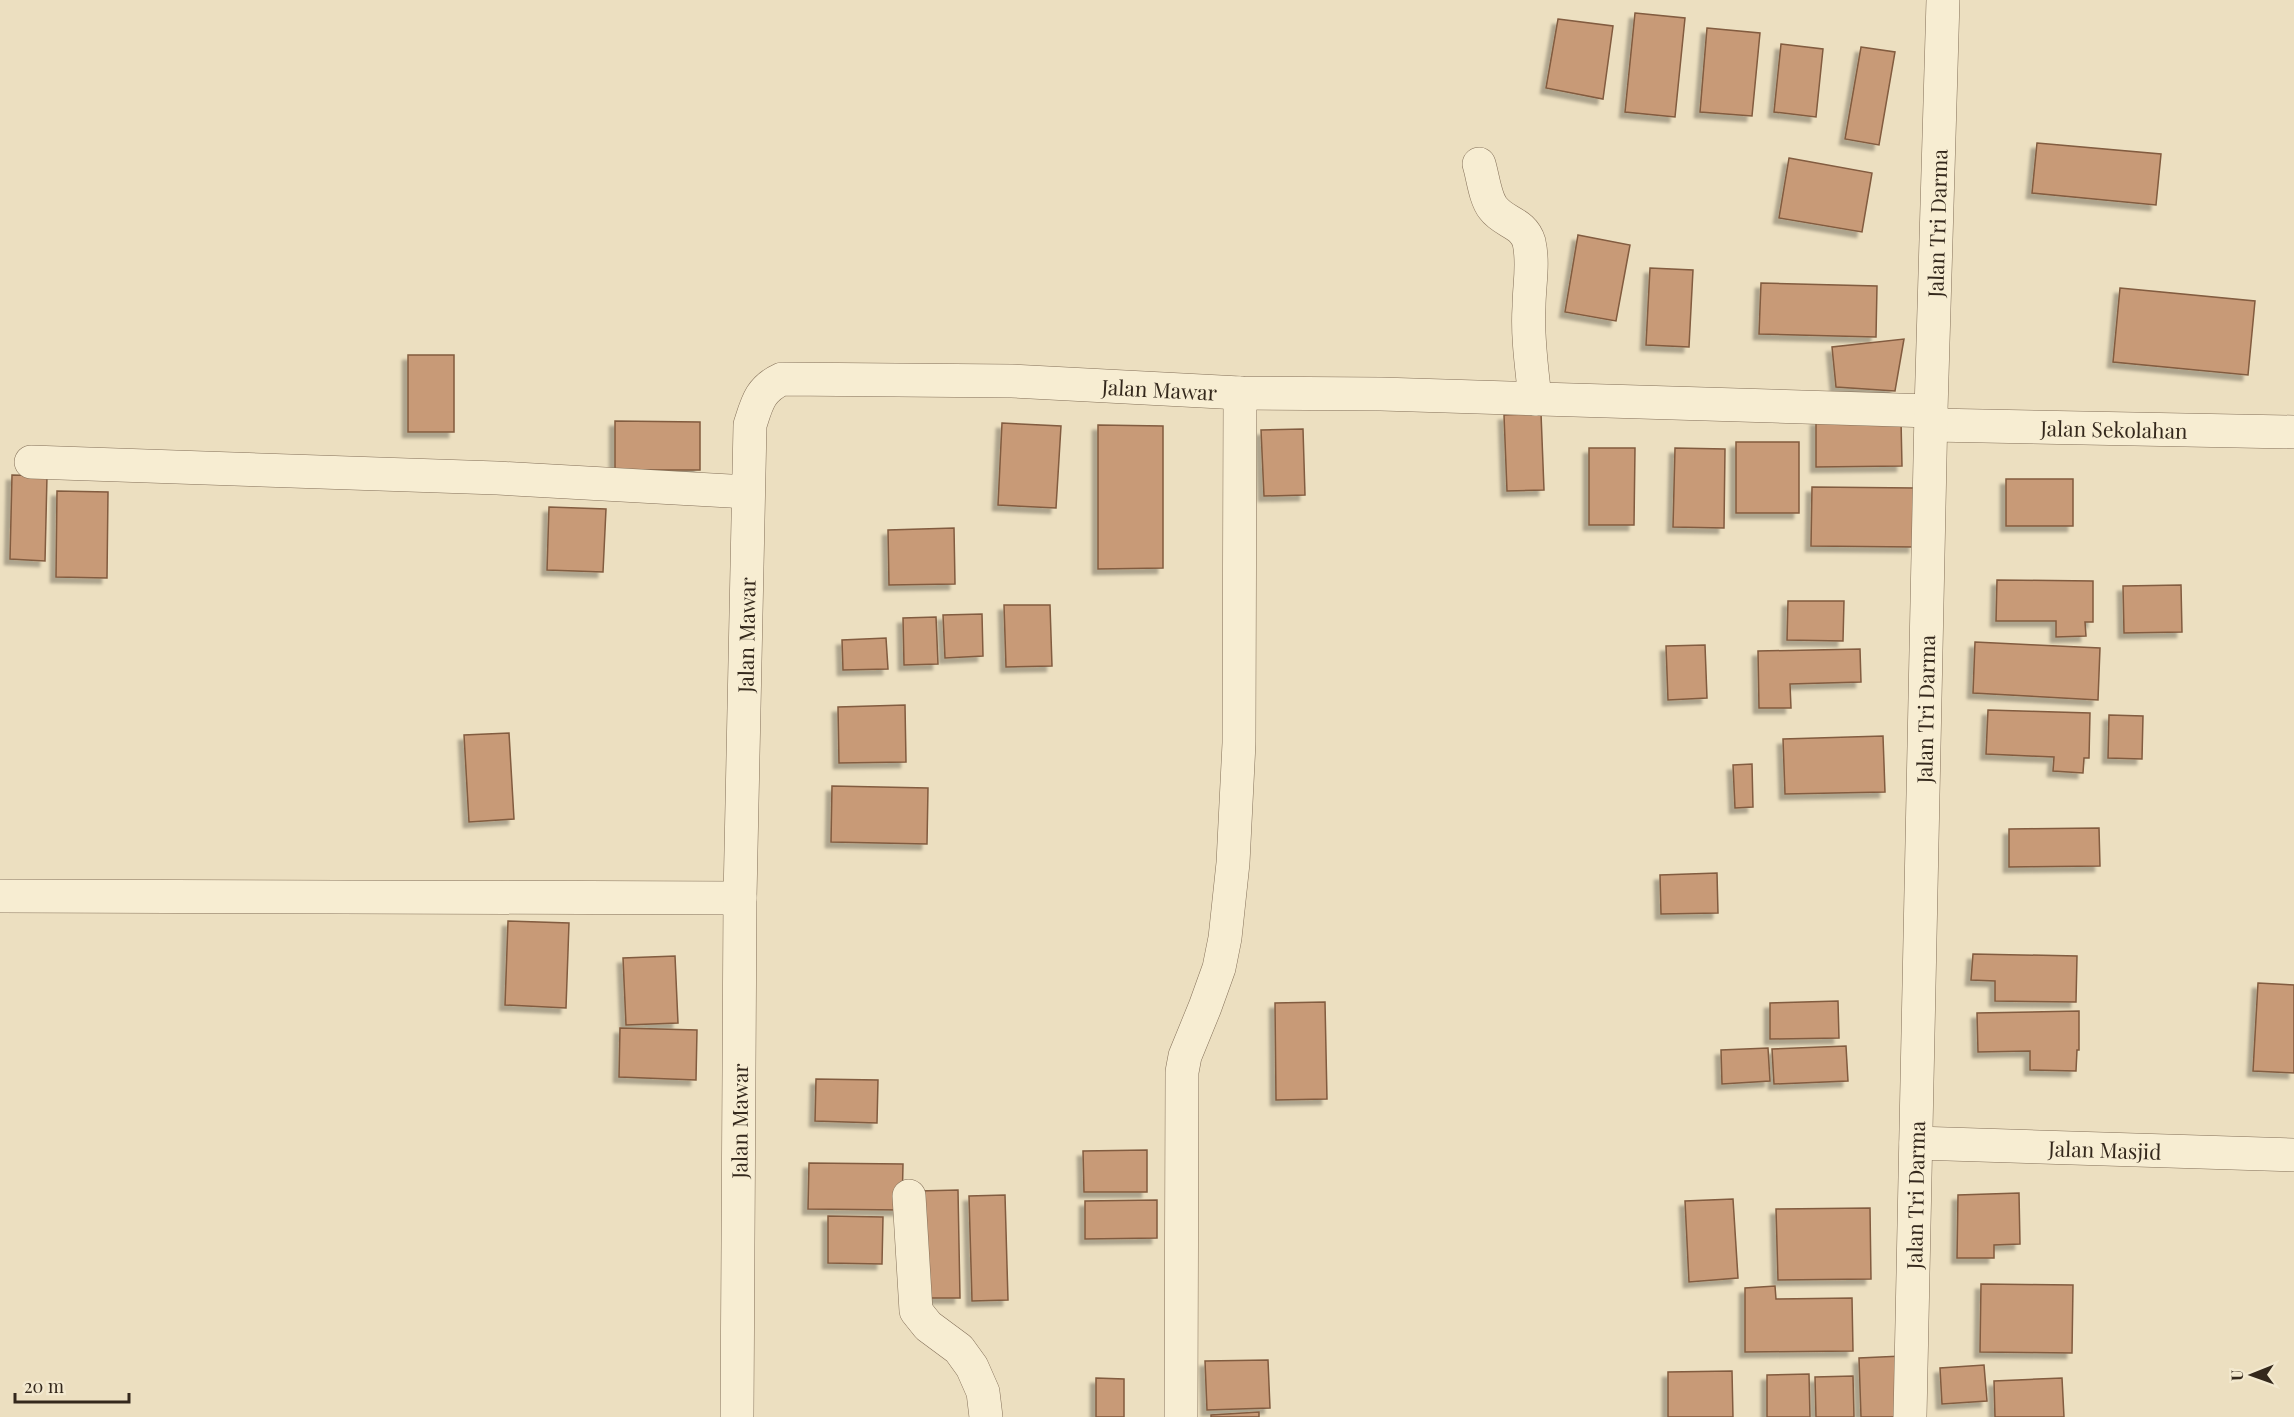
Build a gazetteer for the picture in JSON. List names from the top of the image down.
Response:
{
  "streets": {
    "street": [
      "Jalan Tri Darma",
      "Jalan Mawar",
      "Jalan Sekolahan",
      "Jalan Masjid"
    ]
  },
  "crossings": [
    ["Jalan Tri Darma", "Jalan Sekolahan"],
    ["Jalan Tri Darma", "Jalan Masjid"],
    ["Jalan Mawar", "Jalan Sekolahan"]
  ],
  "scale_bar": "20 m",
  "north": "left"
}
